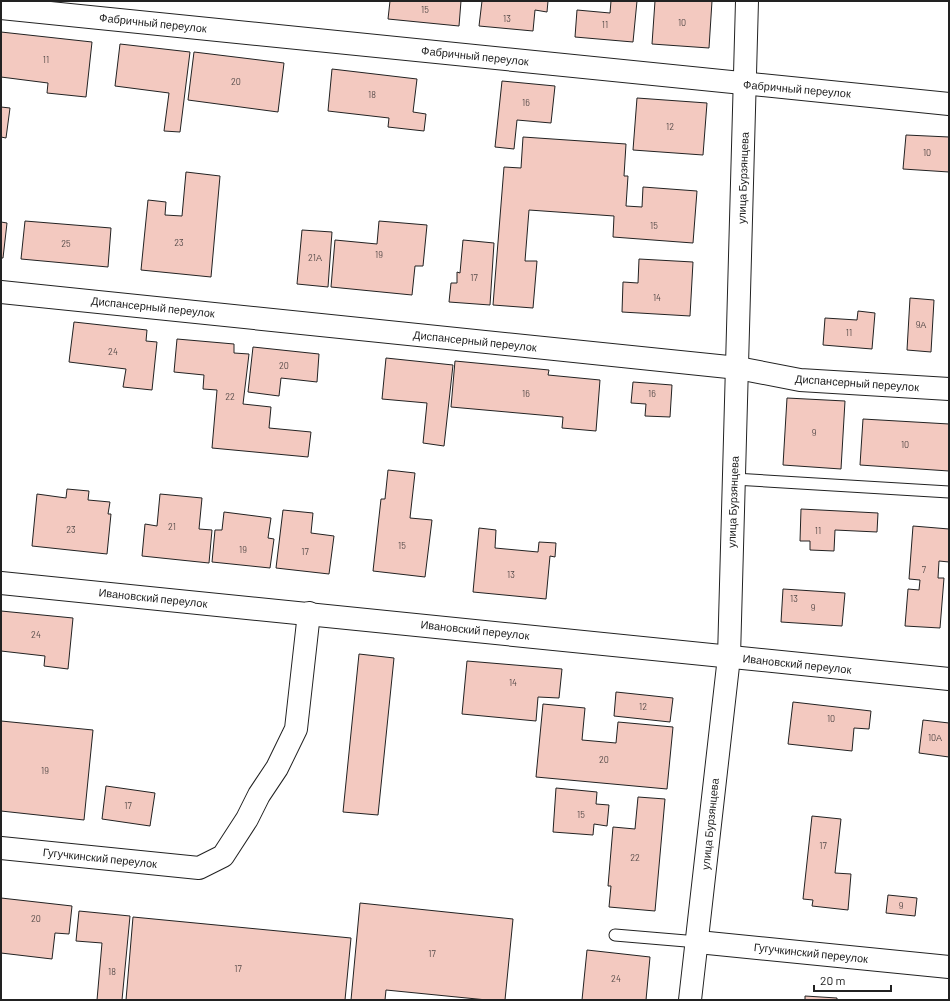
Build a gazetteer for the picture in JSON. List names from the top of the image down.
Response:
{
  "streets": {
    "street": [
      "Фабричный переулок",
      "улица Бурзянцева",
      "Диспансерный переулок",
      "Ивановский переулок",
      "Гугучкинский переулок"
    ]
  },
  "crossings": [
    ["Фабричный переулок", "улица Бурзянцева"],
    ["улица Бурзянцева", "Диспансерный переулок"],
    ["улица Бурзянцева", "Ивановский переулок"],
    ["улица Бурзянцева", "Гугучкинский переулок"],
    ["Ивановский переулок", "Гугучкинский переулок"]
  ],
  "house_numbers": [
    "15",
    "13",
    "10",
    "11",
    "11",
    "20",
    "18",
    "16",
    "12",
    "10",
    "15",
    "23",
    "25",
    "19",
    "21А",
    "17",
    "14",
    "9А",
    "11",
    "24",
    "20",
    "16",
    "16",
    "22",
    "9",
    "10",
    "21",
    "23",
    "11",
    "15",
    "19",
    "17",
    "7",
    "13",
    "13",
    "9",
    "24",
    "14",
    "12",
    "10",
    "10А",
    "20",
    "19",
    "17",
    "15",
    "17",
    "22",
    "9",
    "20",
    "17",
    "17",
    "18",
    "24"
  ],
  "scale_bar": "20 m"
}
